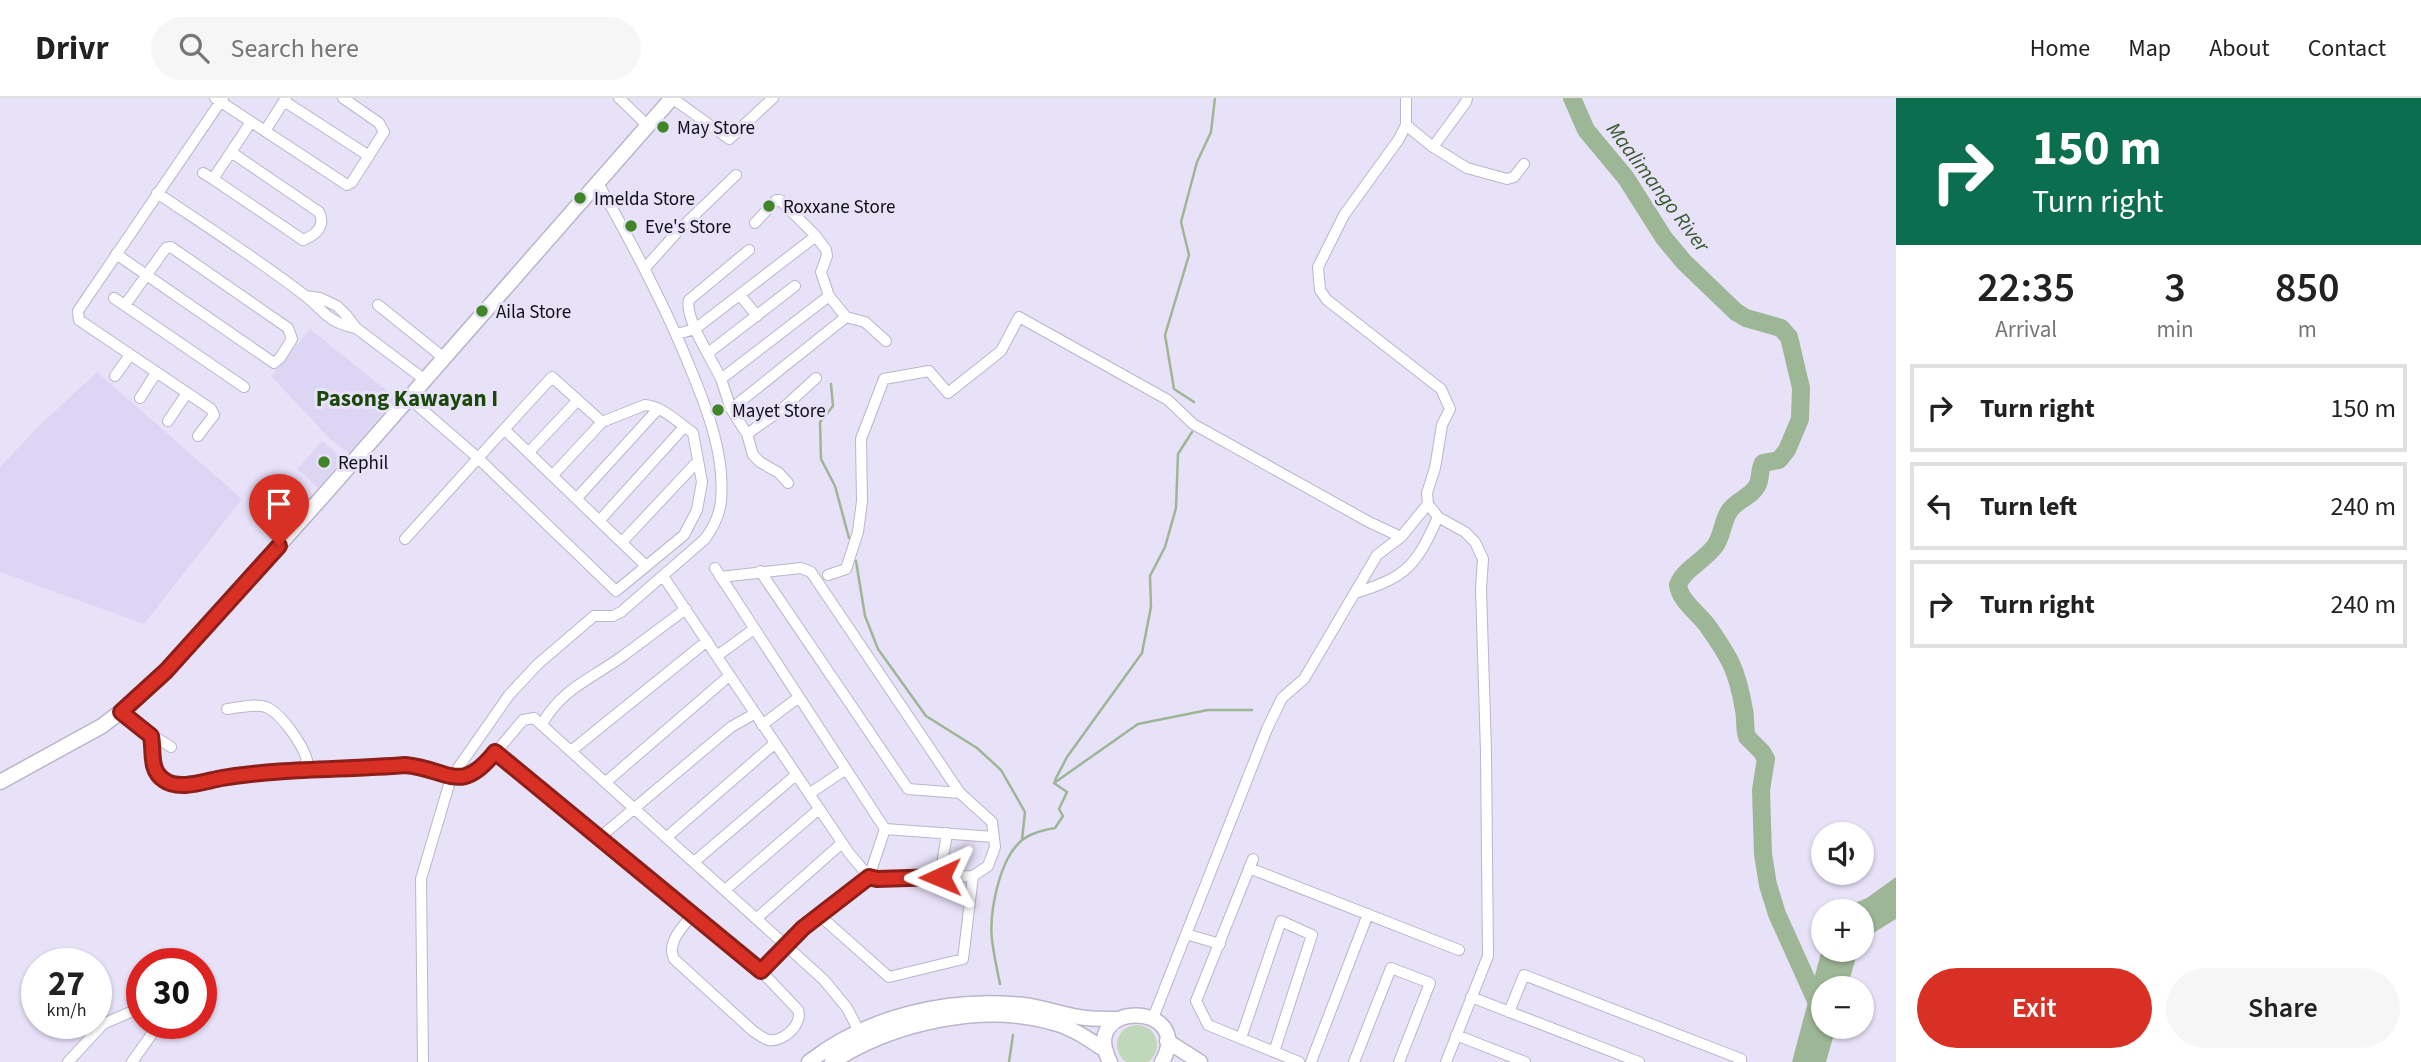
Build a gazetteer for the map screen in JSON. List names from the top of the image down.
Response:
{
  "districts": ["Pasong Kawayan I"],
  "water": ["Maalimango River"],
  "places": [
    "May Store",
    "Imelda Store",
    "Roxxane Store",
    "Eve's Store",
    "Aila Store",
    "Mayet Store",
    "Rephil"
  ],
  "page": {
    "header": "Drivr",
    "search": "Search here",
    "nav": [
      "Home",
      "Map",
      "About",
      "Contact"
    ],
    "turn": ["150 m", "Turn right"],
    "eta": [
      "22:35",
      "Arrival",
      "3",
      "min",
      "850",
      "m"
    ],
    "list": [
      {
        "name": "Turn right",
        "value": "150 m"
      },
      {
        "name": "Turn left",
        "value": "240 m"
      },
      {
        "name": "Turn right",
        "value": "240 m"
      }
    ],
    "map_buttons": ["+", "−"],
    "speed": "27 km/h",
    "limit": "30",
    "buttons": ["Exit", "Share"]
  }
}
